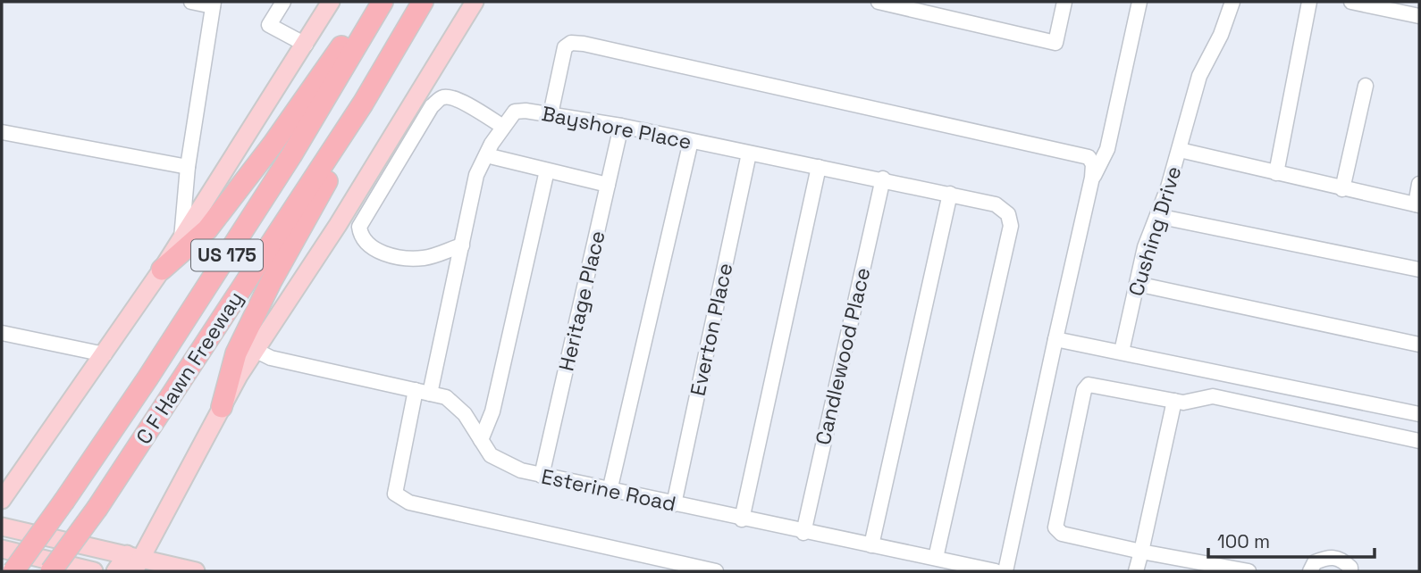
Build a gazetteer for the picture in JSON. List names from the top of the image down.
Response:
{
  "streets": {
    "highway": ["US 175", "C F Hawn Freeway"],
    "street": [
      "Bayshore Place",
      "Cushing Drive",
      "Heritage Place",
      "Everton Place",
      "Candlewood Place",
      "Esterine Road"
    ]
  },
  "crossings": [
    ["Bayshore Place", "Heritage Place"],
    ["Bayshore Place", "Everton Place"],
    ["Bayshore Place", "Candlewood Place"],
    ["Bayshore Place", "Esterine Road"],
    ["Heritage Place", "Esterine Road"],
    ["Everton Place", "Esterine Road"],
    ["Candlewood Place", "Esterine Road"]
  ],
  "scale_bar": "100 m"
}
